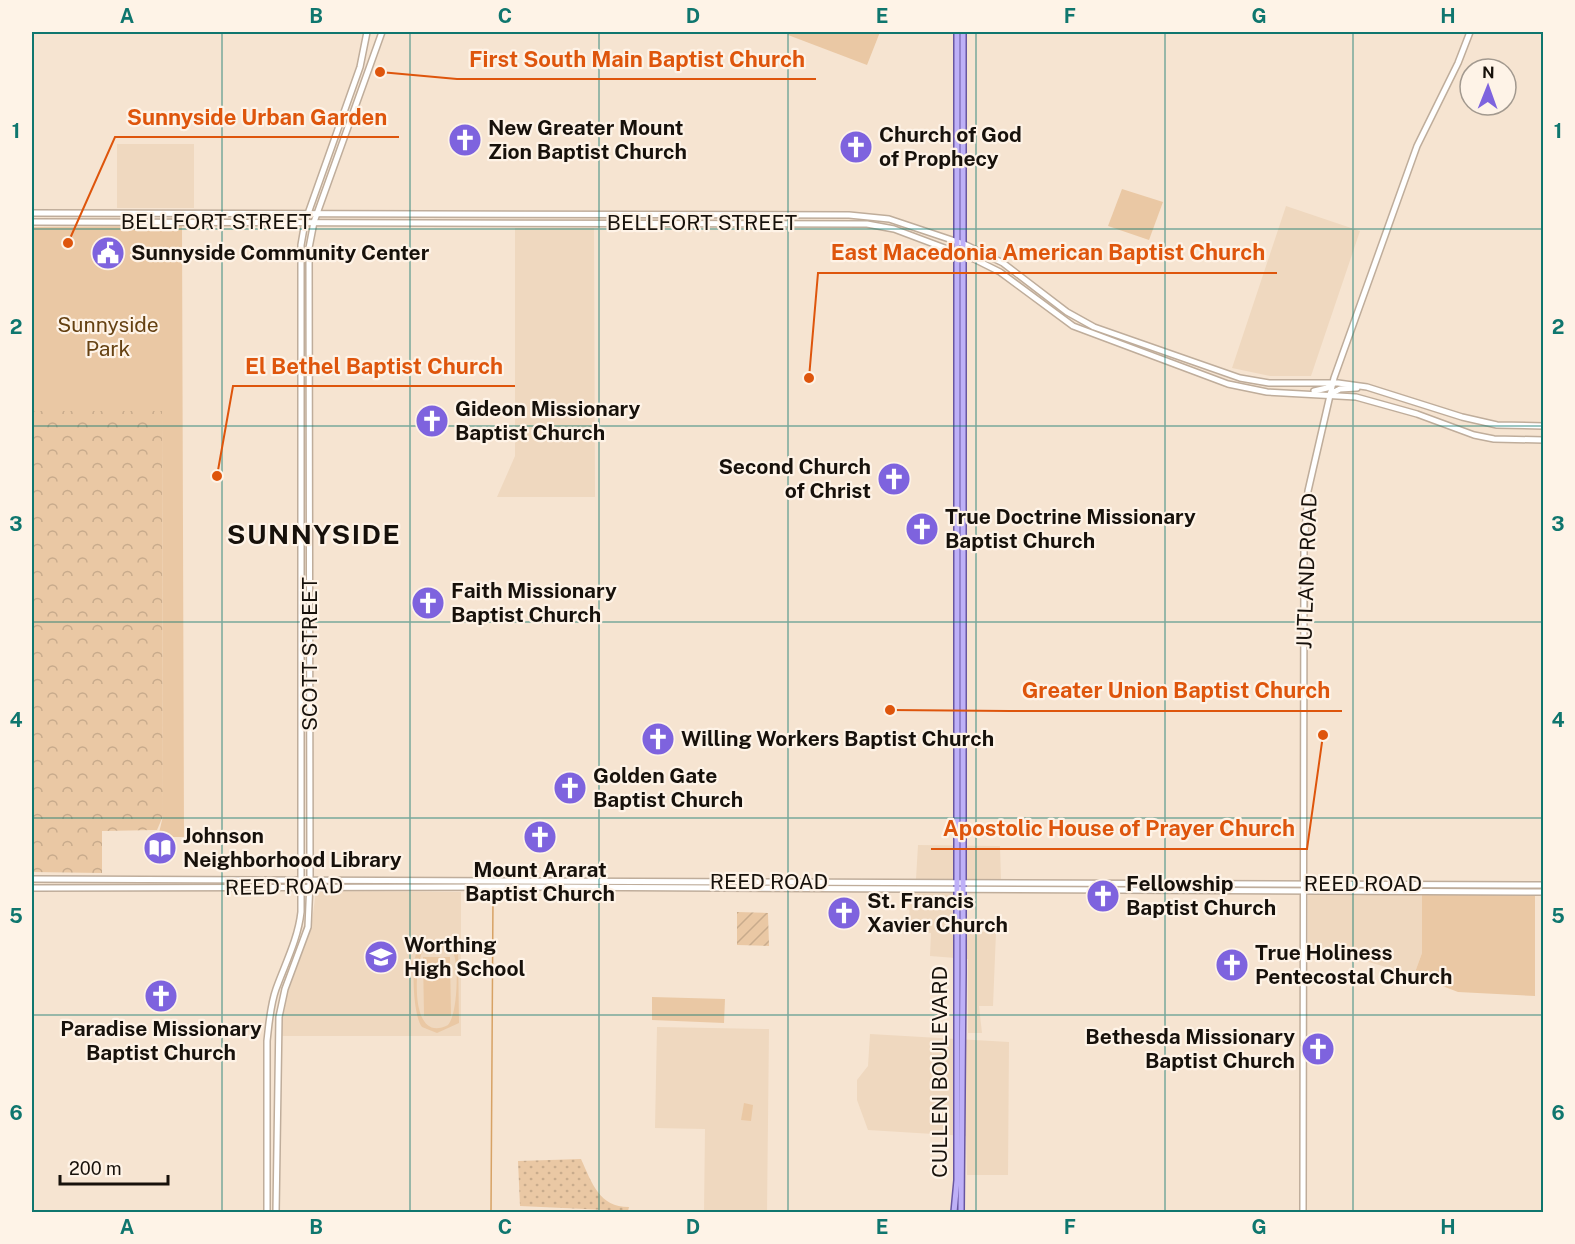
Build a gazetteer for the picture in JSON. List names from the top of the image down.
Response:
{
  "streets": {
    "main road": [
      "BELLFORT STREET",
      "JUTLAND ROAD",
      "SCOTT STREET",
      "REED ROAD",
      "CULLEN BOULEVARD"
    ]
  },
  "crossings": [
    ["BELLFORT STREET", "JUTLAND ROAD"],
    ["BELLFORT STREET", "SCOTT STREET"],
    ["BELLFORT STREET", "CULLEN BOULEVARD"],
    ["JUTLAND ROAD", "REED ROAD"],
    ["SCOTT STREET", "REED ROAD"],
    ["REED ROAD", "CULLEN BOULEVARD"]
  ],
  "districts": ["SUNNYSIDE"],
  "parks": ["Sunnyside Park"],
  "places": {
    "other": [
      "First South Main Baptist Church",
      "Sunnyside Urban Garden",
      "East Macedonia American Baptist Church",
      "El Bethel Baptist Church",
      "Greater Union Baptist Church",
      "Apostolic House of Prayer Church"
    ],
    "church": [
      "New Greater Mount Zion Baptist Church",
      "Church of God of Prophecy",
      "Gideon Missionary Baptist Church",
      "Second Church of Christ",
      "True Doctrine Missionary Baptist Church",
      "Faith Missionary Baptist Church",
      "Willing Workers Baptist Church",
      "Golden Gate Baptist Church",
      "Mount Ararat Baptist Church",
      "Fellowship Baptist Church",
      "St. Francis Xavier Church",
      "True Holiness Pentecostal Church",
      "Paradise Missionary Baptist Church",
      "Bethesda Missionary Baptist Church"
    ],
    "public building": ["Sunnyside Community Center"],
    "library": ["Johnson Neighborhood Library"],
    "school or university": ["Worthing High School"]
  },
  "scale_bar": "200 m",
  "north": "top",
  "grid": {
    "columns": [
      "A",
      "B",
      "C",
      "D",
      "E",
      "F",
      "G",
      "H"
    ],
    "rows": [
      "1",
      "2",
      "3",
      "4",
      "5",
      "6"
    ]
  }
}
